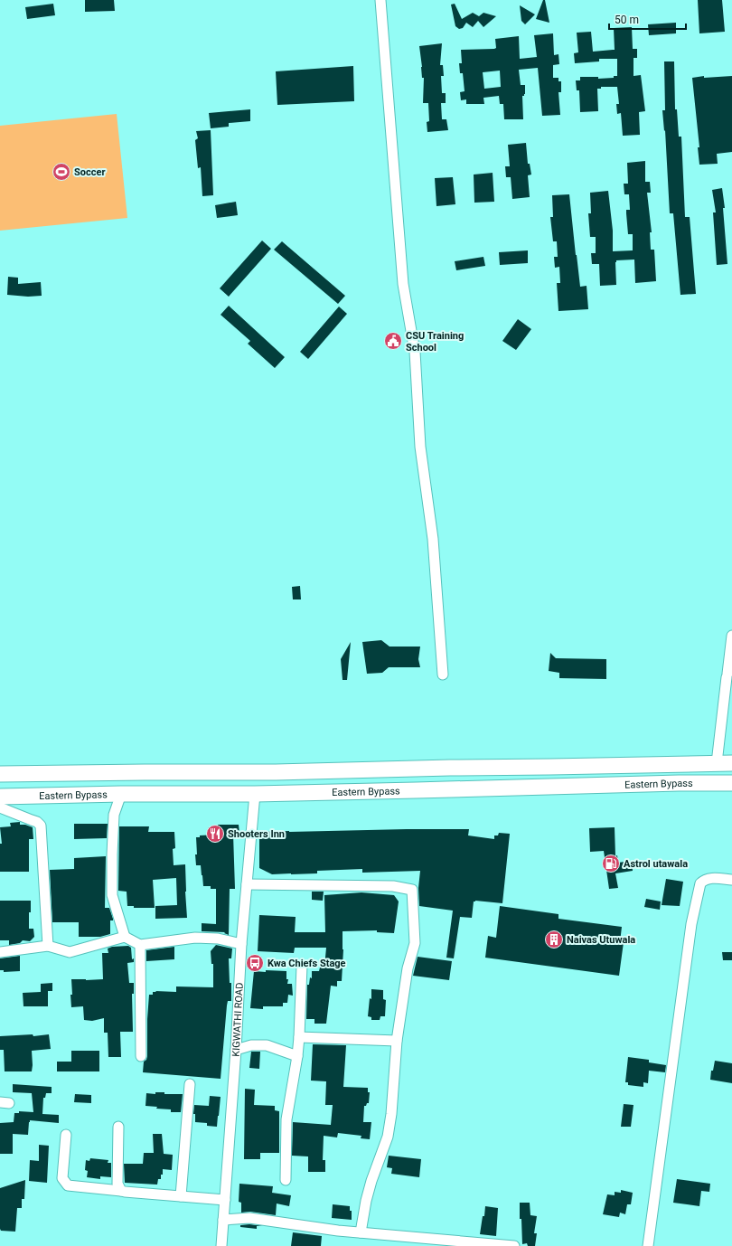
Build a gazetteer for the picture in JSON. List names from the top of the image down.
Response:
{
  "streets": {
    "main road": ["Eastern Bypass"],
    "street": ["KIGWATHI ROAD"]
  },
  "crossings": [
    ["Eastern Bypass", "KIGWATHI ROAD"]
  ],
  "places": {
    "sports": ["Soccer"],
    "public building": ["CSU Training School"],
    "restaurant": ["Shooters Inn"],
    "fuel station": ["Astrol utawala"],
    "building": ["Naivas Utuwala"],
    "bus stop": ["Kwa Chiefs Stage"]
  },
  "scale_bar": "50 m"
}
